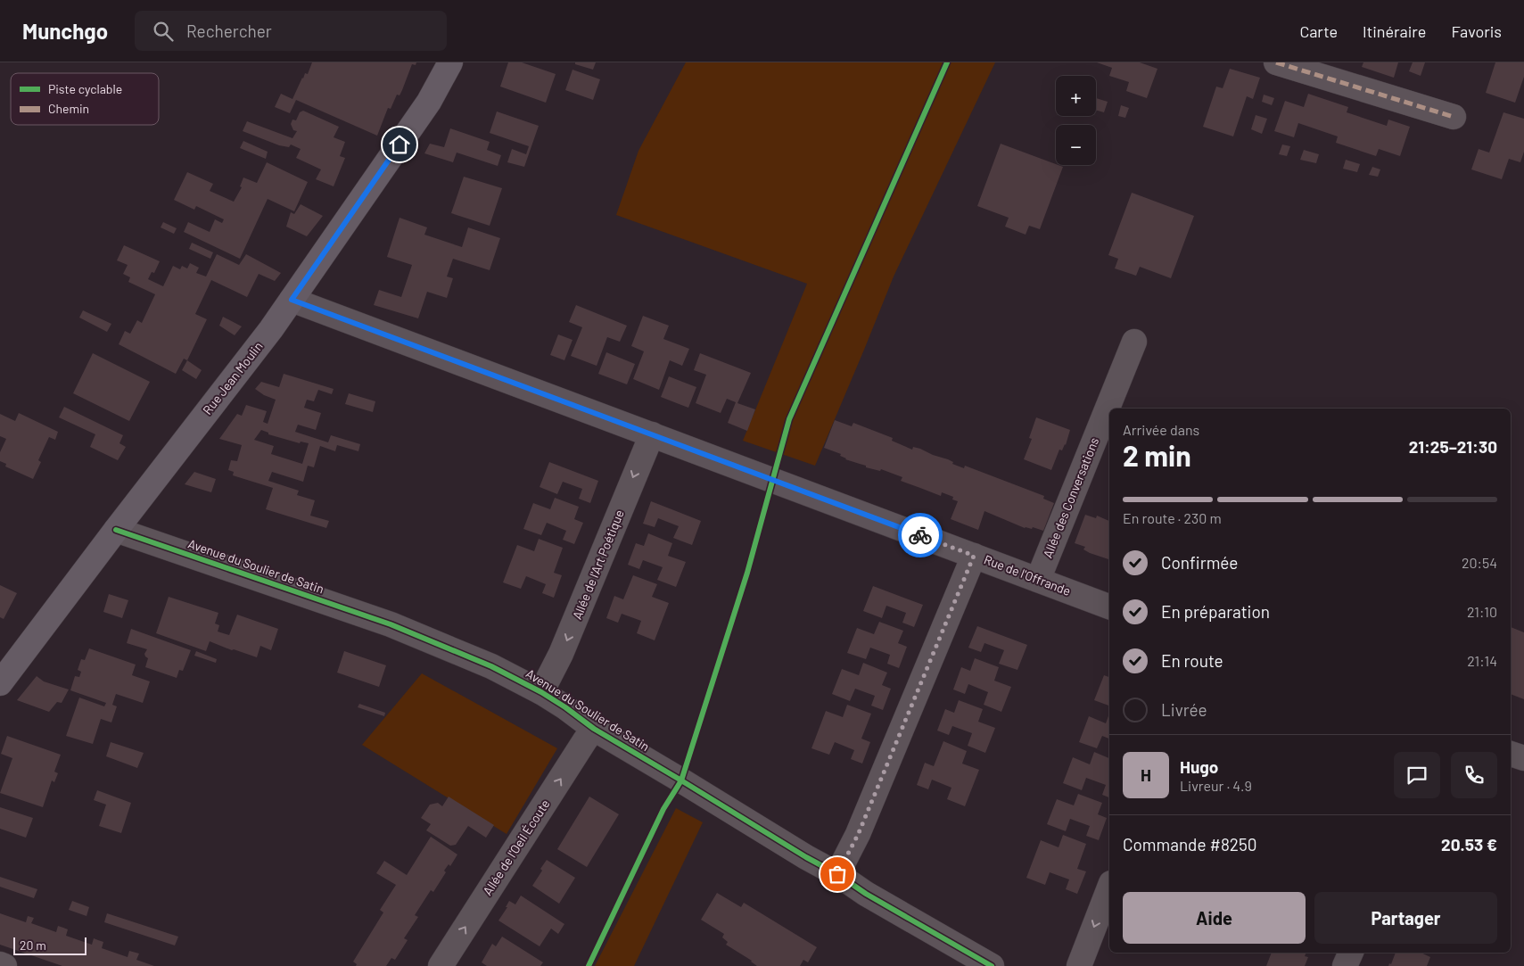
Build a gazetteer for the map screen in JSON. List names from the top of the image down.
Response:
{
  "streets": {
    "main road": ["Rue Jean Moulin"],
    "street": [
      "Allée des Conversations",
      "Allée de l'Art Poétique",
      "Avenue du Soulier de Satin",
      "Rue de l'Offrande",
      "Allée de l'Oeil Écoute"
    ]
  },
  "crossings": [
    ["Rue Jean Moulin", "Avenue du Soulier de Satin"],
    ["Rue Jean Moulin", "Rue de l'Offrande"],
    ["Allée des Conversations", "Rue de l'Offrande"],
    ["Allée de l'Art Poétique", "Avenue du Soulier de Satin"],
    ["Allée de l'Art Poétique", "Rue de l'Offrande"],
    ["Avenue du Soulier de Satin", "Allée de l'Oeil Écoute"]
  ],
  "one_way": ["Allée de l'Art Poétique", "Allée de l'Oeil Écoute"],
  "legend": ["Piste cyclable", "Chemin"],
  "scale_bar": "20 m",
  "page": {
    "header": "Munchgo",
    "search": "Rechercher",
    "nav": ["Carte", "Itinéraire", "Favoris"],
    "map_buttons": ["+", "−"],
    "heading": ["2 min", "Arrivée dans", "21:25–21:30"],
    "panel": [
      "Hugo",
      "Livreur · 4.9",
      "Commande #8250",
      "20.53 €"
    ],
    "bar": "En route · 230 m",
    "list": [
      ["Confirmée", "20:54"],
      ["En préparation", "21:10"],
      ["En route", "21:14"],
      "Livrée"
    ],
    "round": "H",
    "buttons": ["Aide", "Partager"],
    "scale": "20 m"
  }
}
